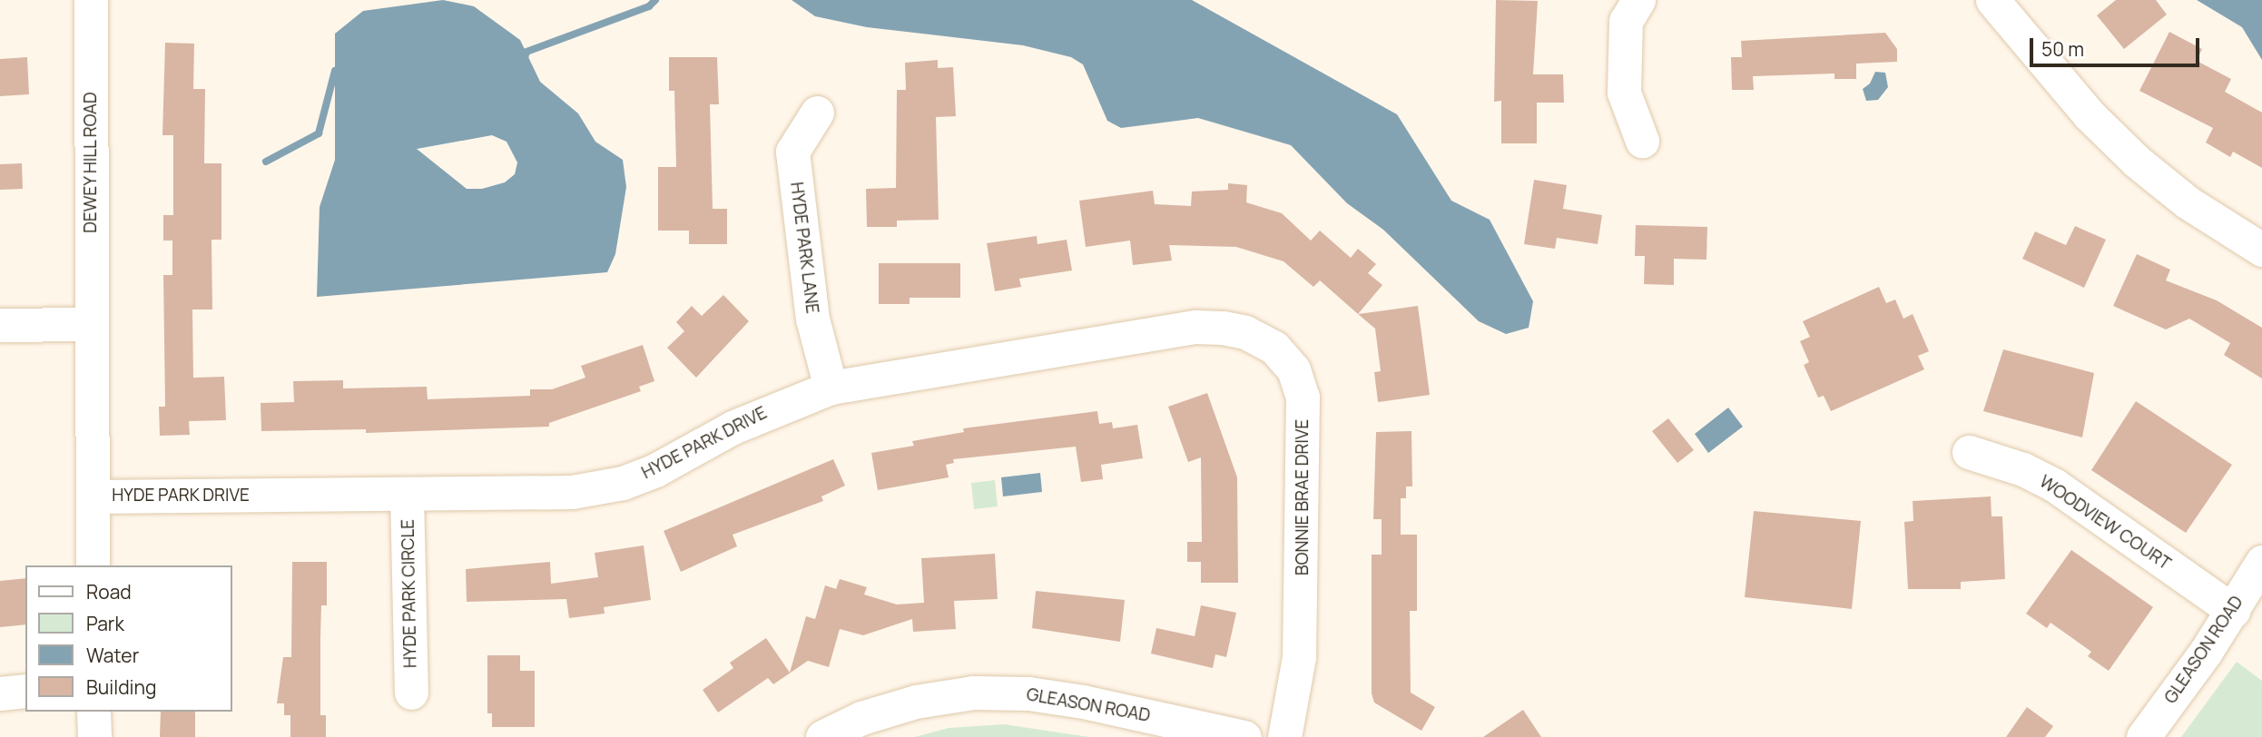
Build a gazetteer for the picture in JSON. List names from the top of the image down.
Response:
{
  "streets": {
    "street": [
      "DEWEY HILL ROAD",
      "HYDE PARK LANE",
      "HYDE PARK DRIVE",
      "BONNIE BRAE DRIVE",
      "WOODVIEW COURT",
      "HYDE PARK CIRCLE",
      "GLEASON ROAD"
    ]
  },
  "crossings": [
    ["DEWEY HILL ROAD", "HYDE PARK DRIVE"],
    ["HYDE PARK LANE", "HYDE PARK DRIVE"],
    ["HYDE PARK DRIVE", "BONNIE BRAE DRIVE"],
    ["HYDE PARK DRIVE", "HYDE PARK CIRCLE"],
    ["WOODVIEW COURT", "GLEASON ROAD"]
  ],
  "legend": [
    "Road",
    "Park",
    "Water",
    "Building"
  ],
  "scale_bar": "50 m"
}
